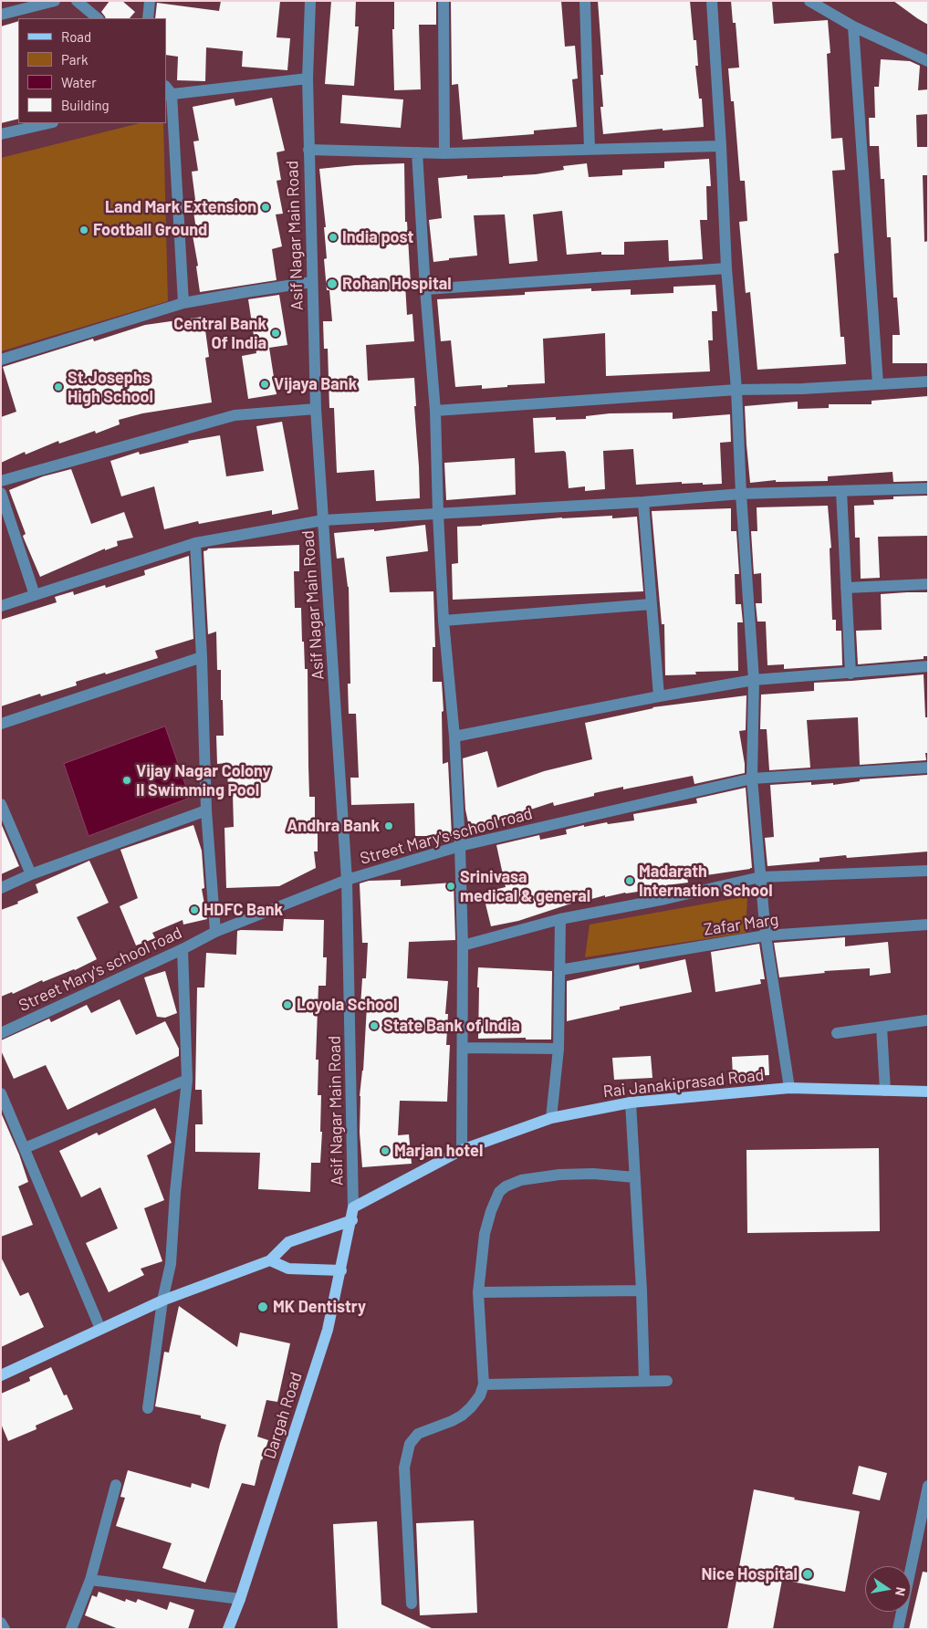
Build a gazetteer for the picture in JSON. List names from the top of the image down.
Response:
{
  "streets": {
    "main road": ["Rai Janakiprasad Road", "Dargah Road"],
    "street": ["Asif Nagar Main Road", "Street Mary's school road", "Zafar Marg"]
  },
  "crossings": [
    ["Asif Nagar Main Road", "Street Mary's school road"],
    ["Asif Nagar Main Road", "Rai Janakiprasad Road"],
    ["Asif Nagar Main Road", "Dargah Road"],
    ["Rai Janakiprasad Road", "Dargah Road"]
  ],
  "places": [
    "Land Mark Extension",
    "Football Ground",
    "India post",
    "Rohan Hospital",
    "Central Bank Of India",
    "Vijaya Bank",
    "St.Josephs High School",
    "Vijay Nagar Colony II Swimming Pool",
    "Andhra Bank",
    "Madarath Internation School",
    "Srinivasa medical & general",
    "HDFC Bank",
    "Loyola School",
    "State Bank of India",
    "Marjan hotel",
    "MK Dentistry",
    "Nice Hospital"
  ],
  "legend": [
    "Road",
    "Park",
    "Water",
    "Building"
  ],
  "north": "right"
}
